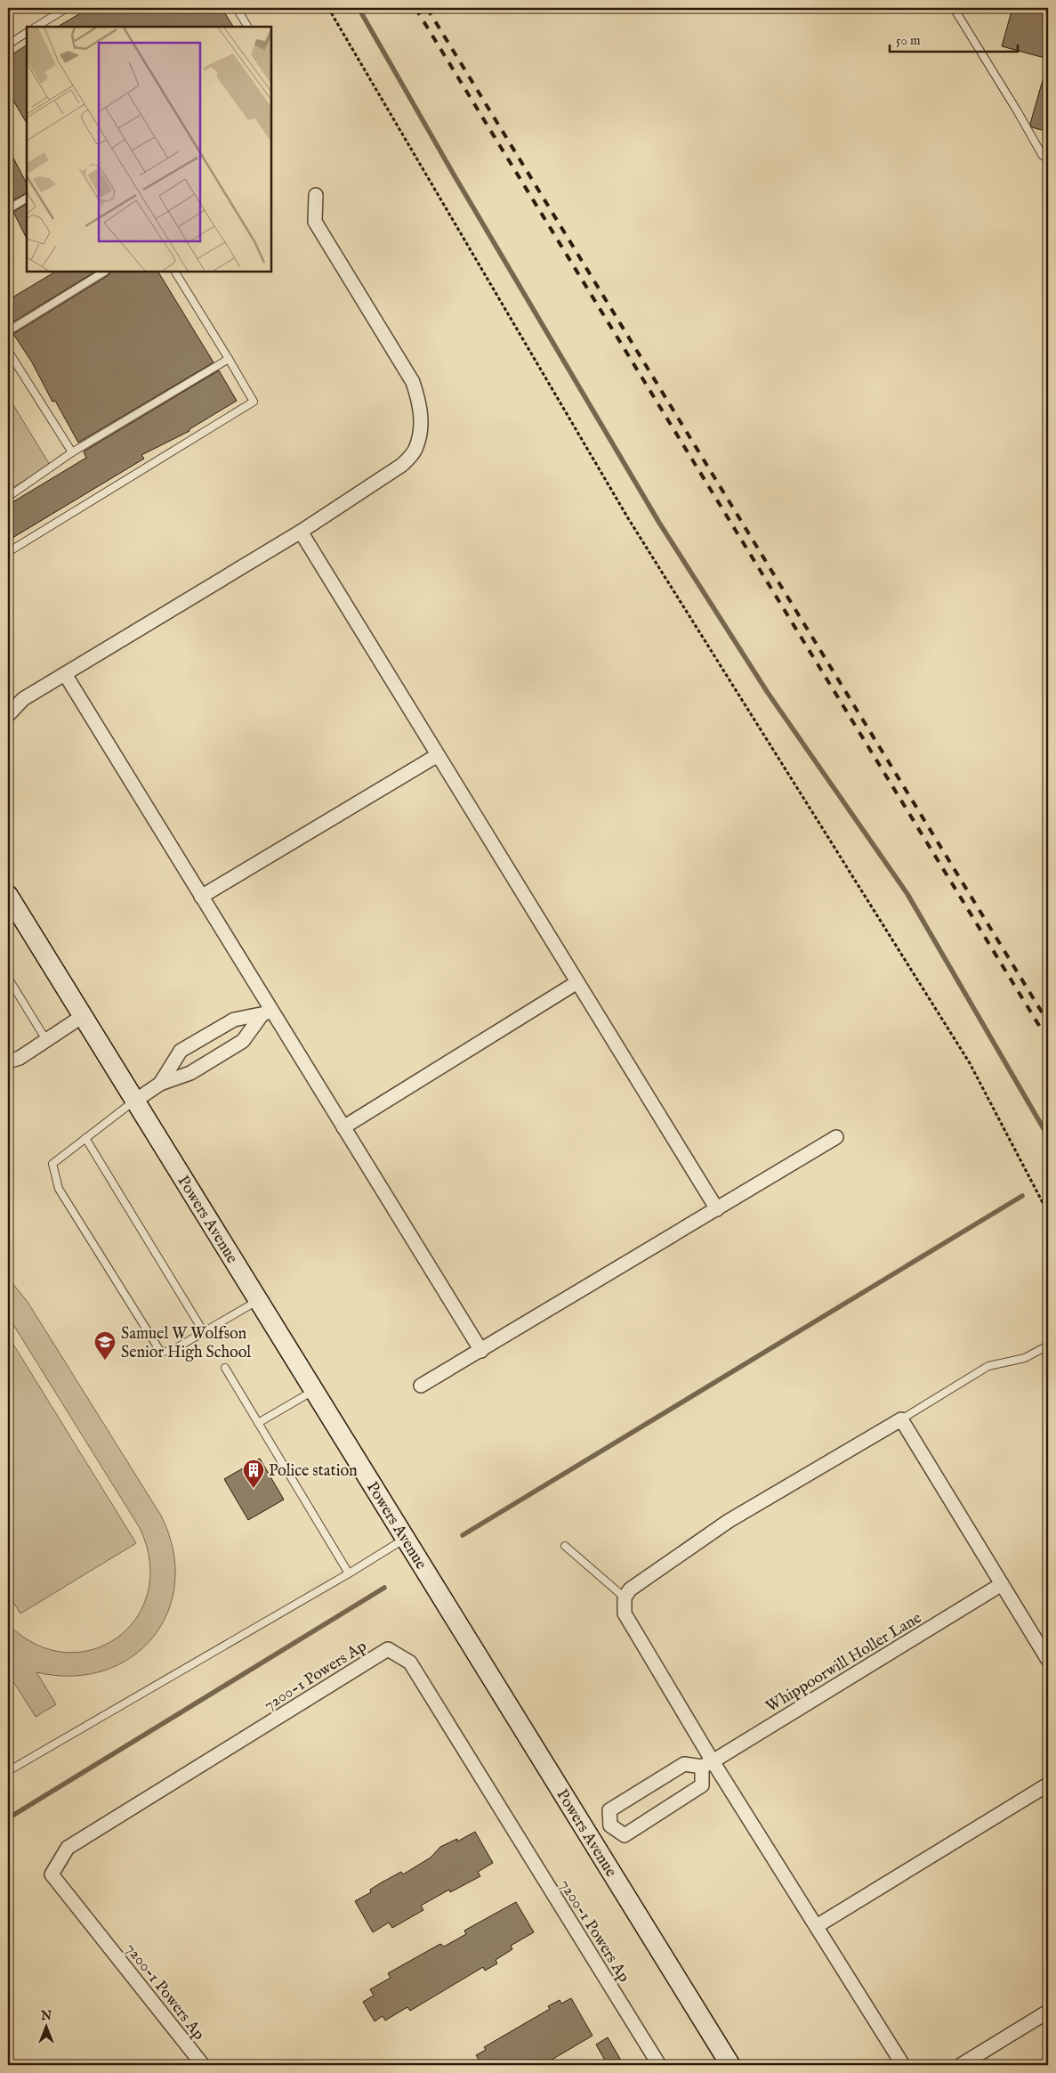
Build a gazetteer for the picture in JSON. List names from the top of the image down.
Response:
{
  "streets": {
    "street": ["Powers Avenue", "Whippoorwill Holler Lane", "7200-1 Powers Ap"]
  },
  "places": {
    "school or university": ["Samuel W Wolfson Senior High School"],
    "building": ["Police station"]
  },
  "scale_bar": "50 m",
  "north": "top"
}
